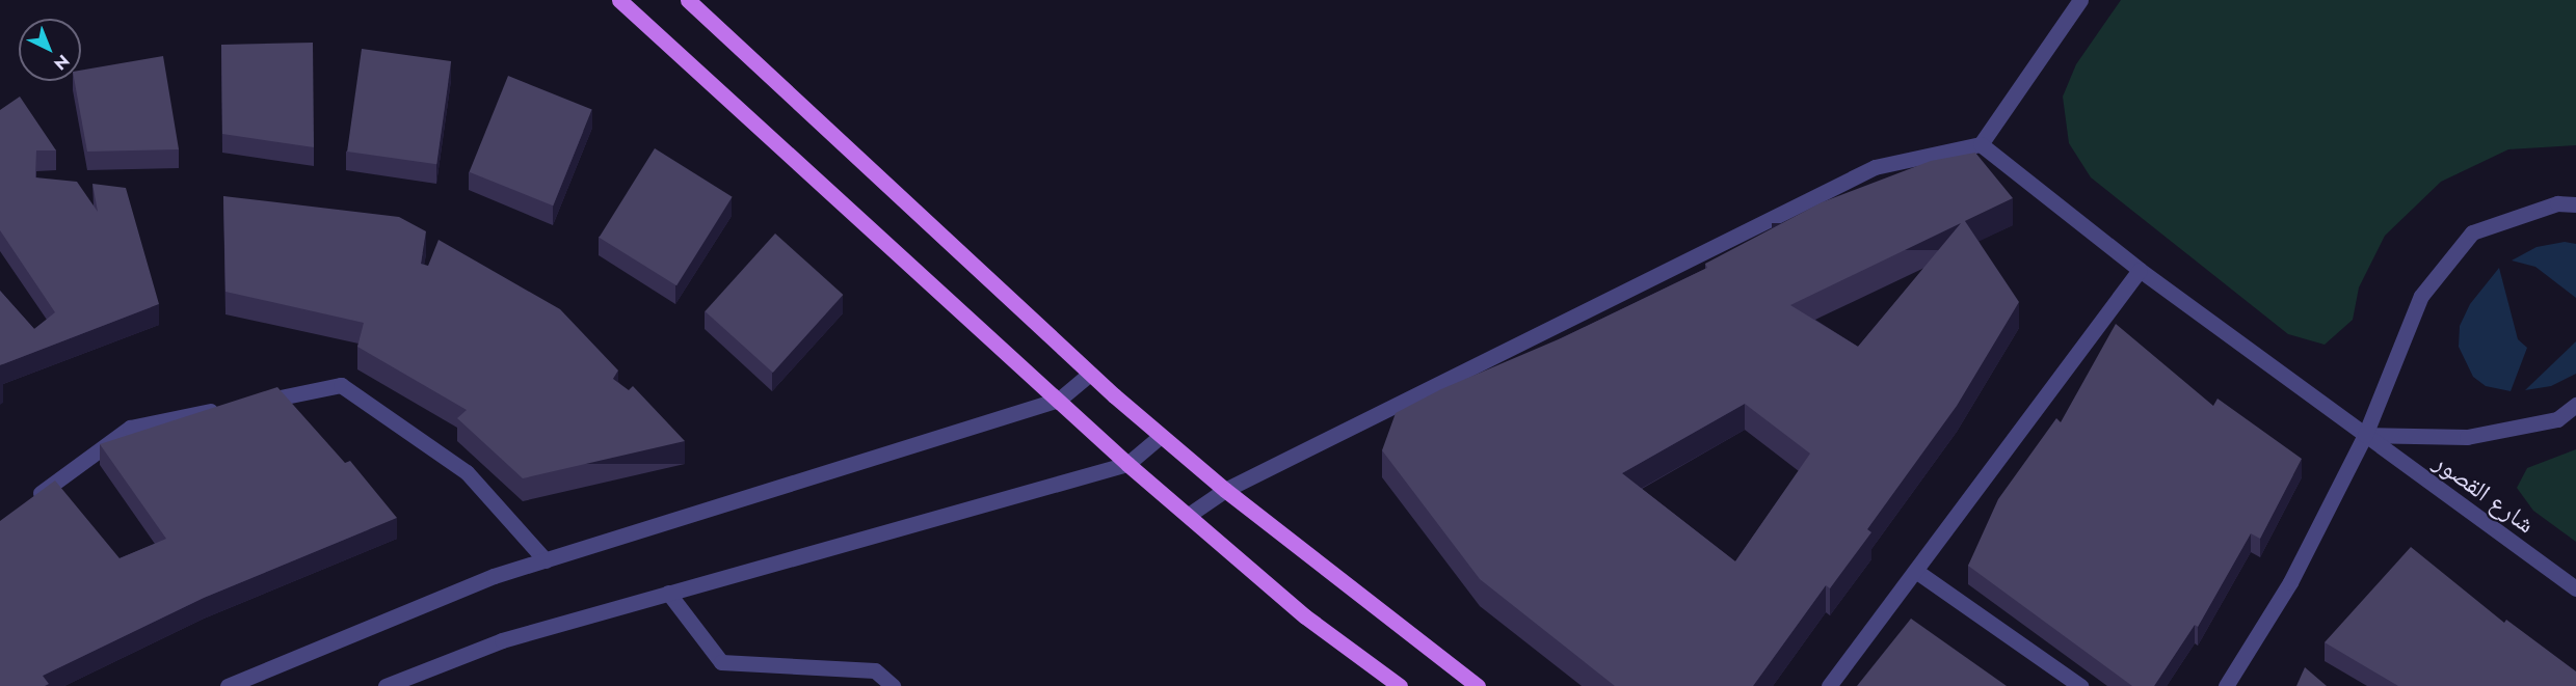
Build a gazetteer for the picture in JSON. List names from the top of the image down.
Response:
{
  "streets": {
    "street": ["شارع القصور"]
  },
  "north": "bottom right"
}
